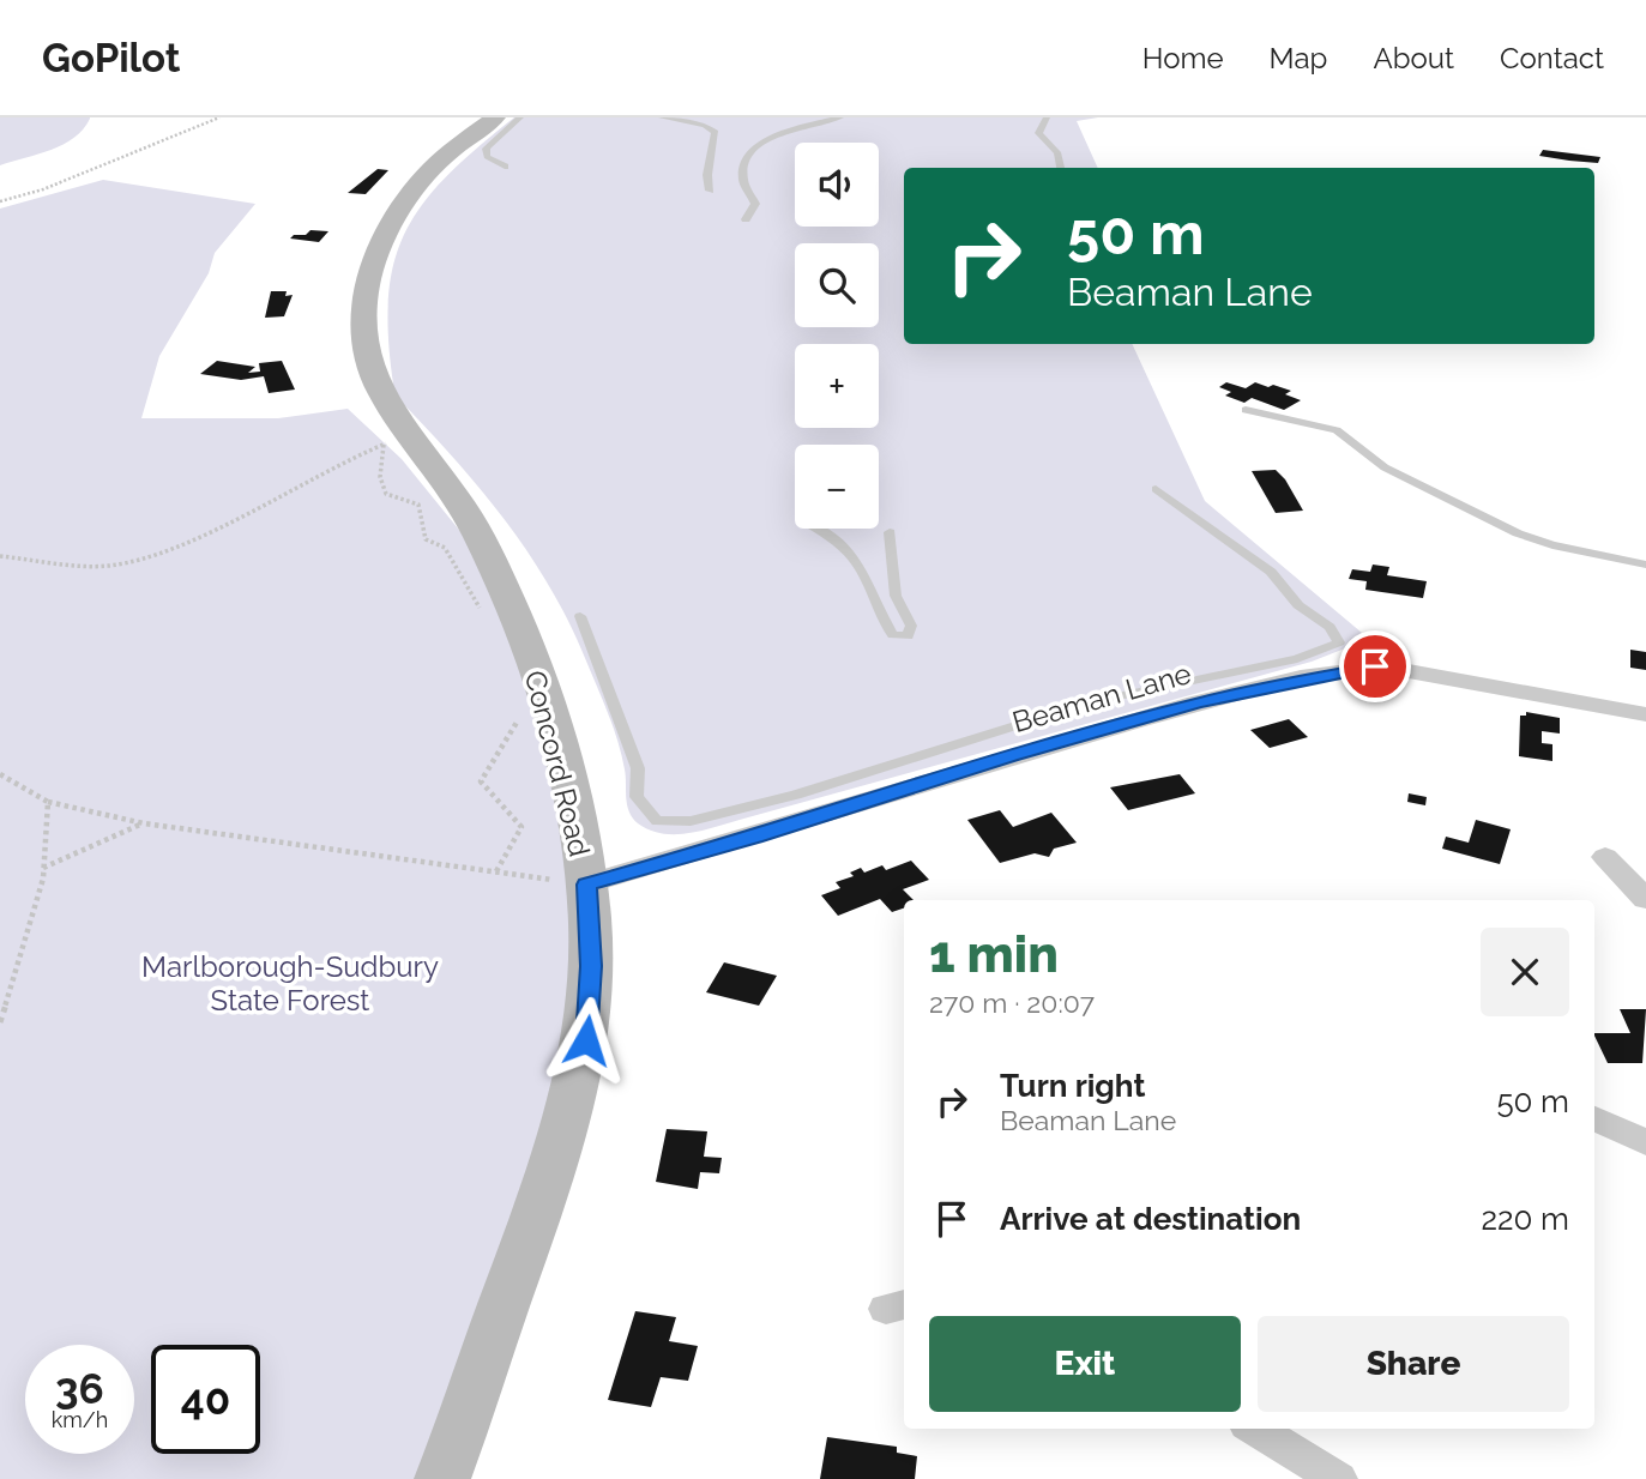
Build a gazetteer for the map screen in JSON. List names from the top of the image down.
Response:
{
  "streets": {
    "street": ["Beaman Lane", "Concord Road"]
  },
  "crossings": [
    ["Beaman Lane", "Concord Road"]
  ],
  "parks": ["Marlborough-Sudbury State Forest"],
  "page": {
    "header": "GoPilot",
    "nav": [
      "Home",
      "Map",
      "About",
      "Contact"
    ],
    "map_buttons": ["+", "−"],
    "turn": ["50 m", "Beaman Lane"],
    "heading": ["1 min", "270 m · 20:07"],
    "list": [
      {
        "name": "Turn right",
        "note": "Beaman Lane",
        "value": "50 m"
      },
      {
        "name": "Arrive at destination",
        "value": "220 m"
      }
    ],
    "buttons": ["Exit", "Share"],
    "speed": "36 km/h",
    "limit": "40"
  }
}
